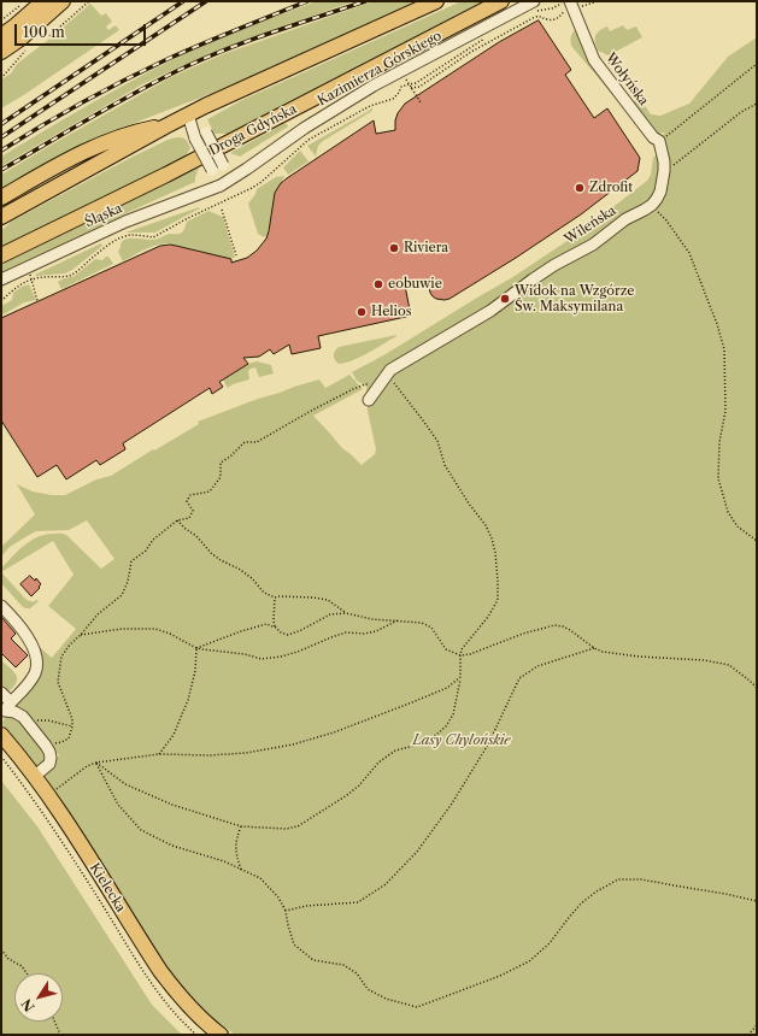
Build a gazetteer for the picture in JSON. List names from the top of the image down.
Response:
{
  "streets": {
    "main road": ["Droga Gdyńska", "Kielecka"],
    "street": [
      "Kazimierza Górskiego",
      "Wołyńska",
      "Śląska",
      "Wileńska"
    ]
  },
  "crossings": [
    ["Kazimierza Górskiego", "Śląska"]
  ],
  "parks": ["Lasy Chylońskie"],
  "places": [
    "Zdrofit",
    "Riviera",
    "eobuwie",
    "Widok na Wzgórze Św. Maksymilana",
    "Helios"
  ],
  "scale_bar": "100 m",
  "north": "bottom left"
}
